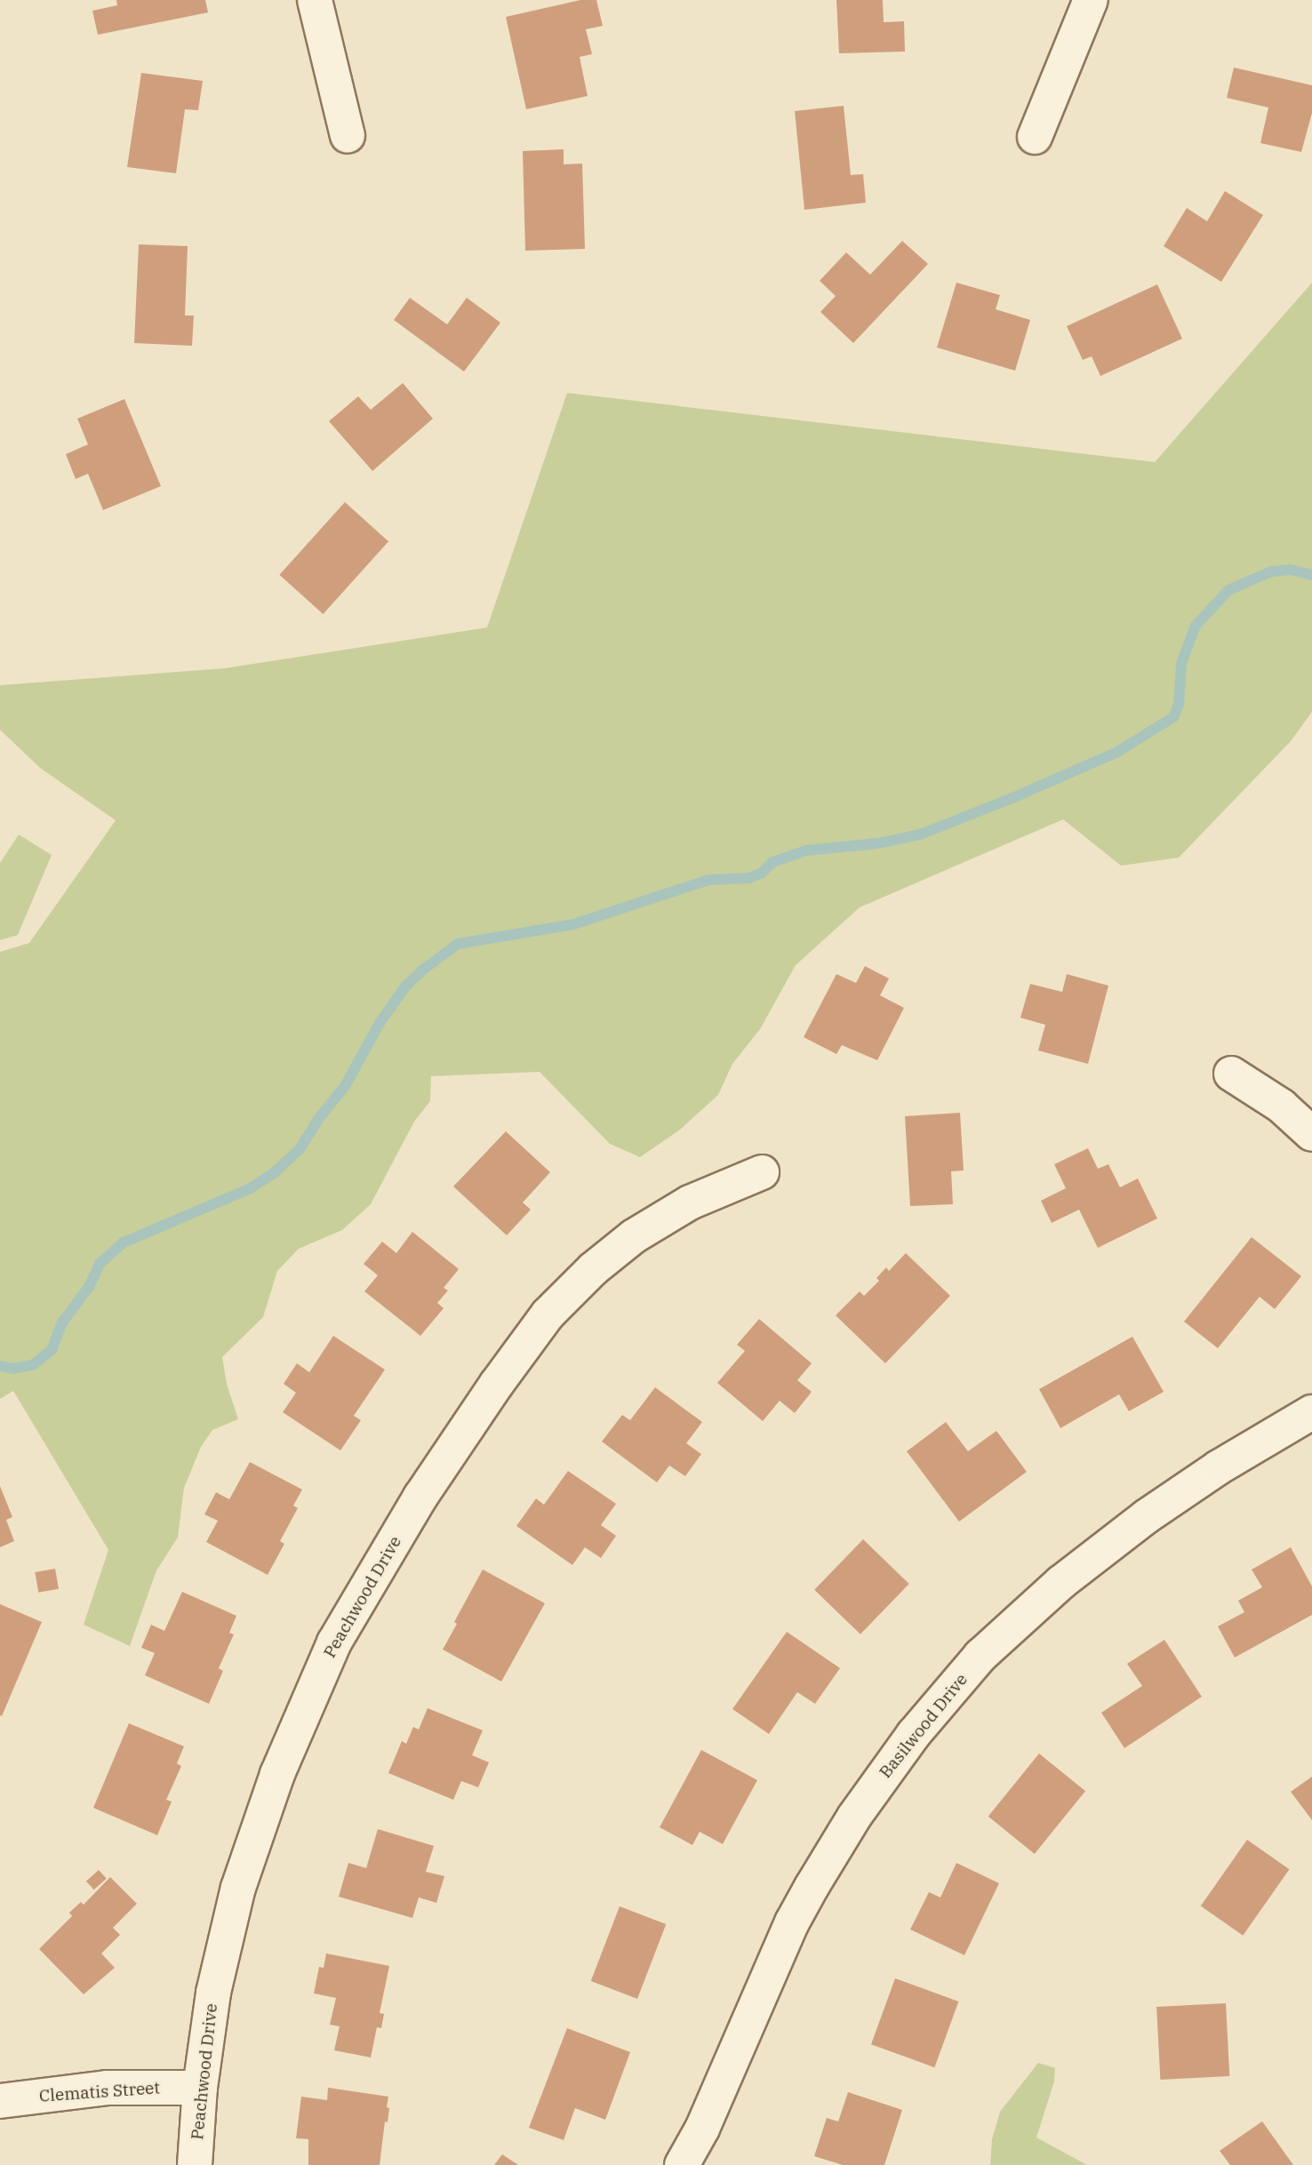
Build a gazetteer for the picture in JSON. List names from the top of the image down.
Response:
{
  "streets": {
    "street": ["Peachwood Drive", "Basilwood Drive", "Clematis Street"]
  },
  "crossings": [
    ["Peachwood Drive", "Clematis Street"]
  ]
}
